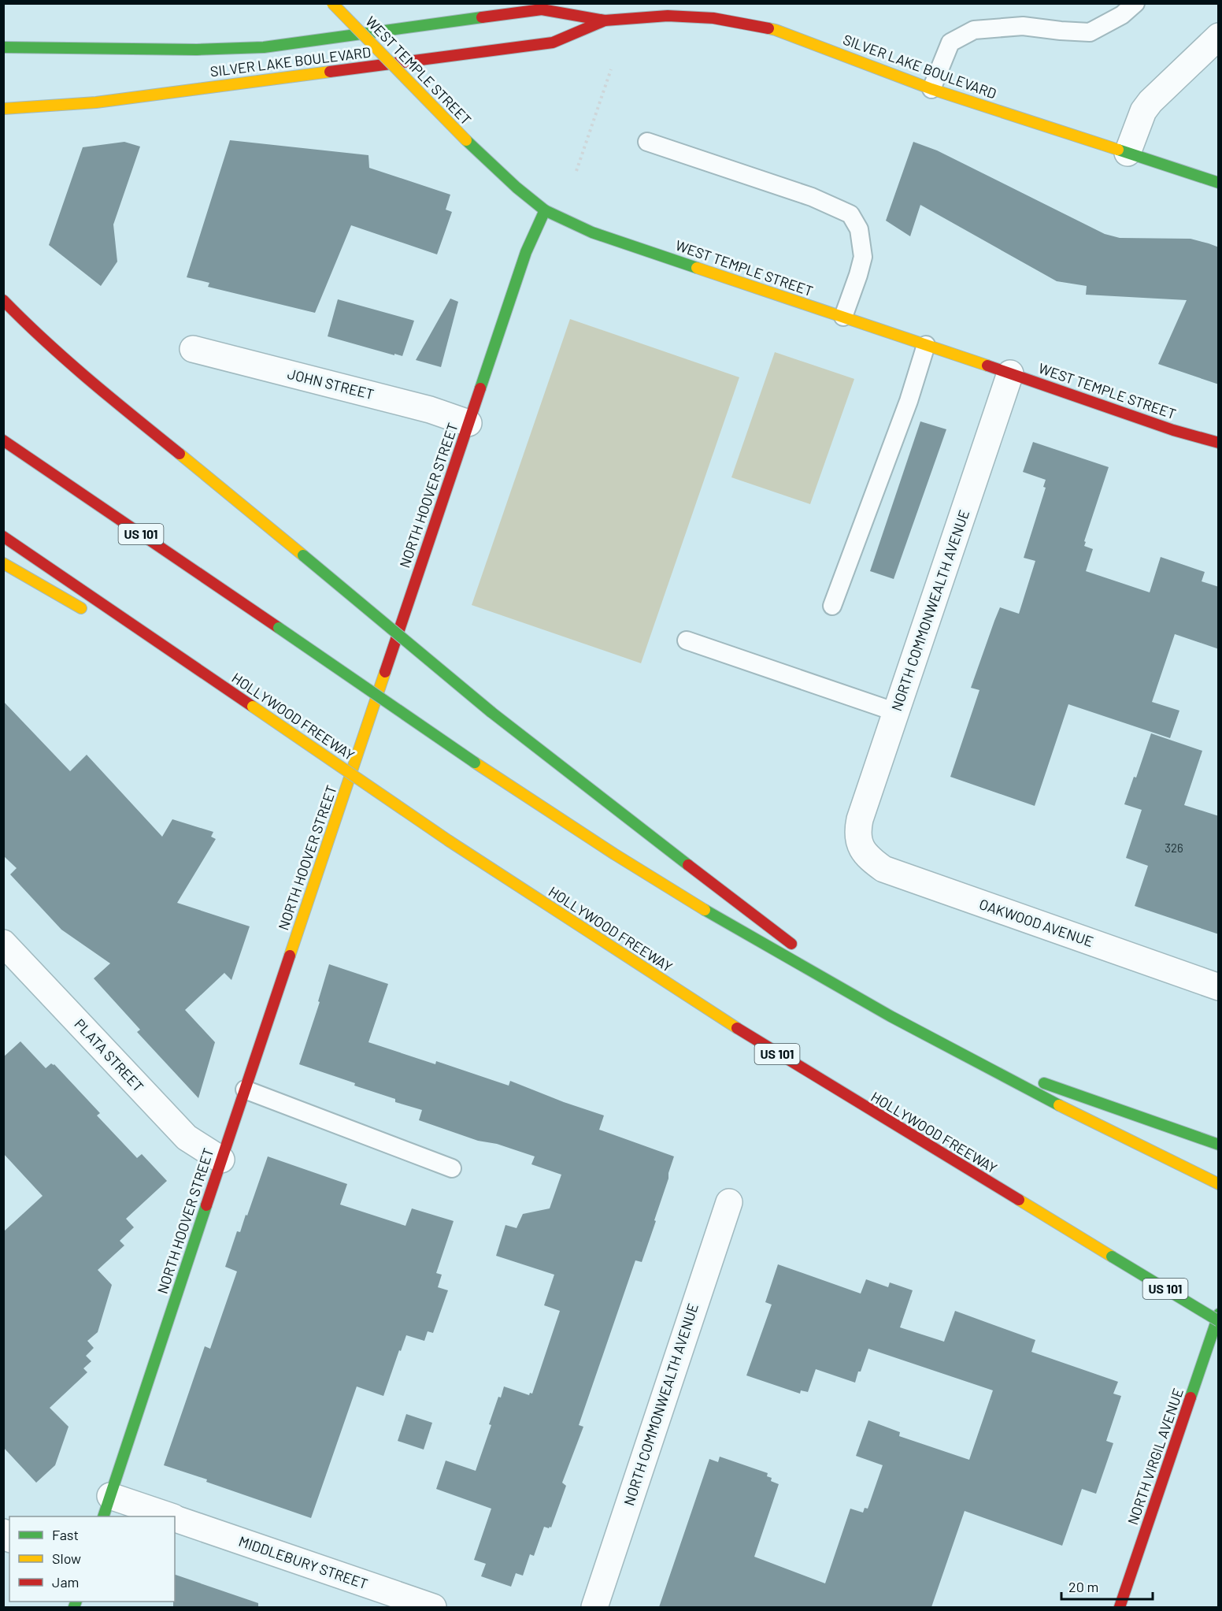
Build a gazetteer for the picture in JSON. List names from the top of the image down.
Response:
{
  "streets": {
    "main road": [
      "SILVER LAKE BOULEVARD",
      "WEST TEMPLE STREET",
      "NORTH HOOVER STREET",
      "US 101",
      "HOLLYWOOD FREEWAY",
      "NORTH VIRGIL AVENUE"
    ],
    "street": [
      "JOHN STREET",
      "NORTH COMMONWEALTH AVENUE",
      "OAKWOOD AVENUE",
      "PLATA STREET",
      "MIDDLEBURY STREET"
    ]
  },
  "crossings": [
    ["WEST TEMPLE STREET", "NORTH HOOVER STREET"],
    ["WEST TEMPLE STREET", "NORTH COMMONWEALTH AVENUE"],
    ["JOHN STREET", "NORTH HOOVER STREET"],
    ["NORTH HOOVER STREET", "PLATA STREET"],
    ["NORTH HOOVER STREET", "MIDDLEBURY STREET"],
    ["NORTH COMMONWEALTH AVENUE", "OAKWOOD AVENUE"]
  ],
  "house_numbers": ["326"],
  "legend": ["Fast", "Slow", "Jam"],
  "scale_bar": "20 m"
}
